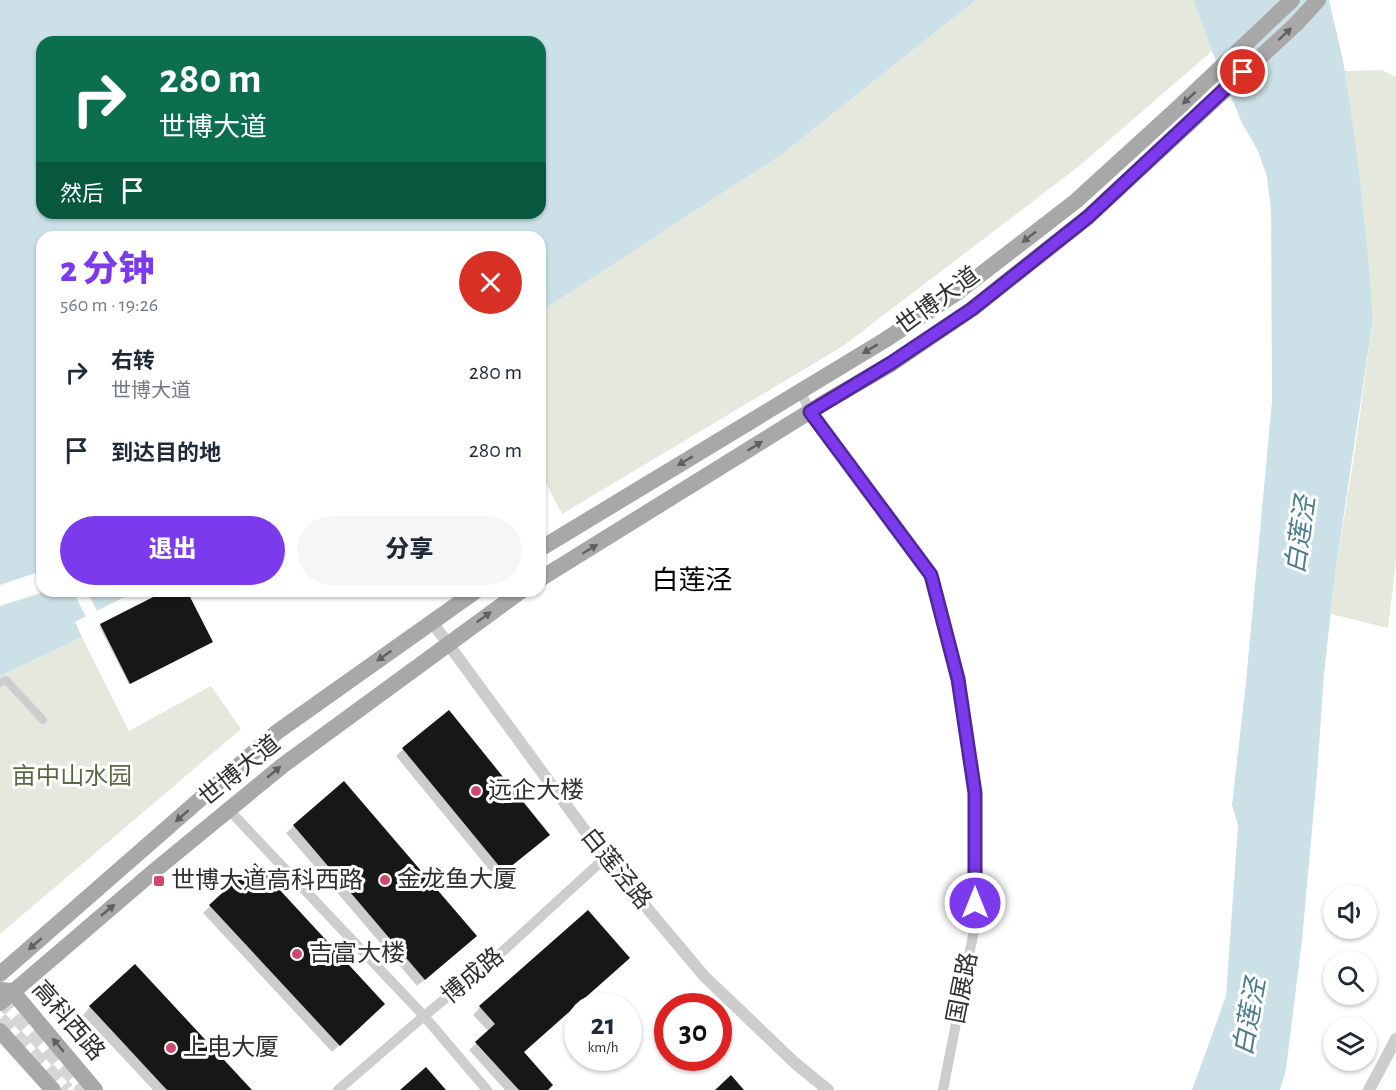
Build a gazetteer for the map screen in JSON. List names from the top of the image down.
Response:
{
  "streets": {
    "main road": ["世博大道", "高科西路"],
    "street": ["白莲泾路", "博成路", "国展路"]
  },
  "crossings": [
    ["世博大道", "白莲泾路"],
    ["世博大道", "国展路"],
    ["世博大道", "高科西路"],
    ["白莲泾路", "博成路"]
  ],
  "districts": ["白莲泾"],
  "water": ["白莲泾"],
  "parks": ["亩中山水园"],
  "places": {
    "other": [
      "远企大楼",
      "金龙鱼大厦",
      "吉富大楼",
      "上电大厦"
    ],
    "transit": ["世博大道高科西路"]
  },
  "page": {
    "turn": ["280 m", "世博大道"],
    "then": "然后",
    "heading": ["2 分钟", "560 m · 19:26"],
    "list": [
      {
        "name": "右转",
        "note": "世博大道",
        "value": "280 m"
      },
      {
        "name": "到达目的地",
        "value": "280 m"
      }
    ],
    "buttons": ["退出", "分享"],
    "speed": "21 km/h",
    "limit": "30"
  }
}
